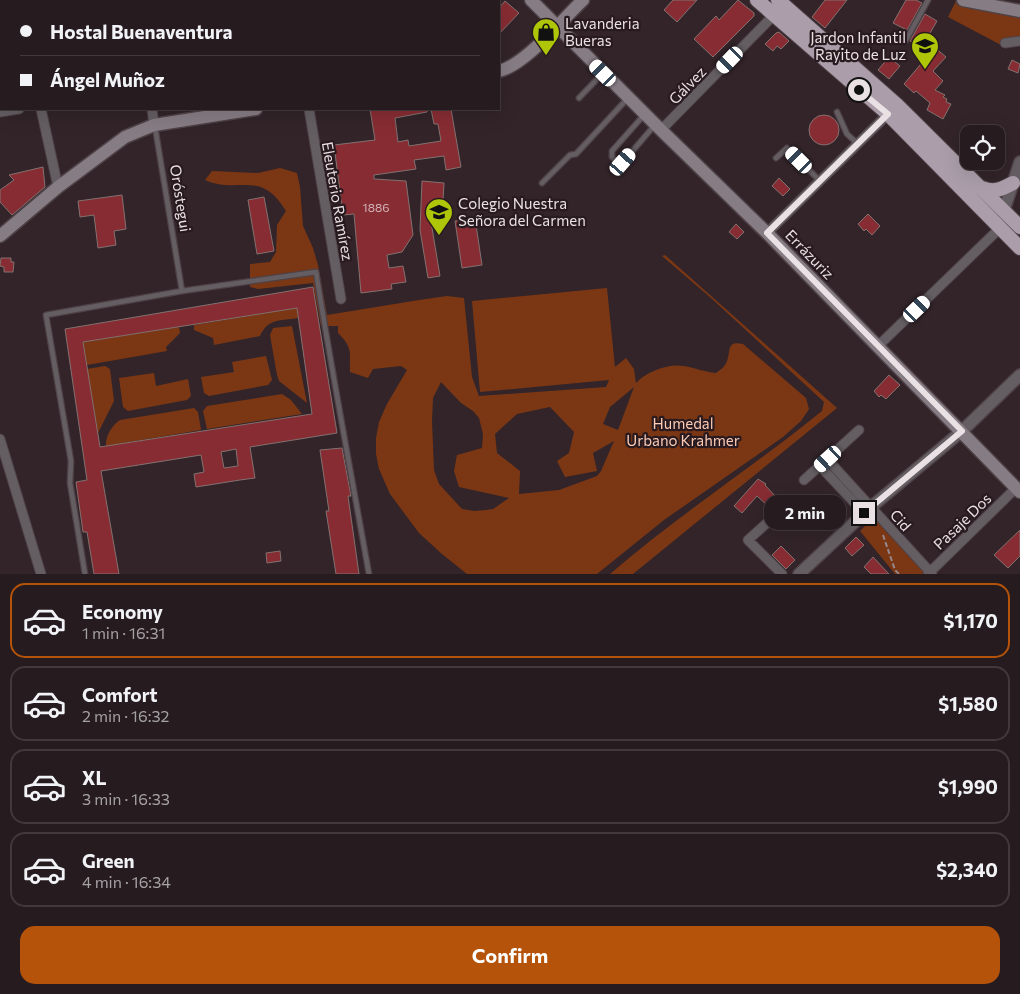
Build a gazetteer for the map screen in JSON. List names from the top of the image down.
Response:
{
  "streets": {
    "main road": ["Errázuriz"],
    "street": [
      "Gálvez",
      "Oróstegui",
      "Eleuterio Ramírez",
      "Cid",
      "Pasaje Dos"
    ]
  },
  "crossings": [
    ["Gálvez", "Errázuriz"],
    ["Errázuriz", "Pasaje Dos"],
    ["Cid", "Pasaje Dos"]
  ],
  "parks": ["Humedal Urbano Krahmer"],
  "places": {
    "shop": ["Lavanderia Bueras"],
    "school or university": ["Jardon Infantil Rayito de Luz", "Colegio Nuestra Señora del Carmen"]
  },
  "house_numbers": ["1886"],
  "page": {
    "banner": ["Hostal Buenaventura", "Ángel Muñoz"],
    "bubble": "2 min",
    "list": [
      {
        "name": "Economy",
        "note": "1 min · 16:31",
        "value": "$1,170"
      },
      {
        "name": "Comfort",
        "note": "2 min · 16:32",
        "value": "$1,580"
      },
      {
        "name": "XL",
        "note": "3 min · 16:33",
        "value": "$1,990"
      },
      {
        "name": "Green",
        "note": "4 min · 16:34",
        "value": "$2,340"
      }
    ],
    "buttons": "Confirm"
  }
}
